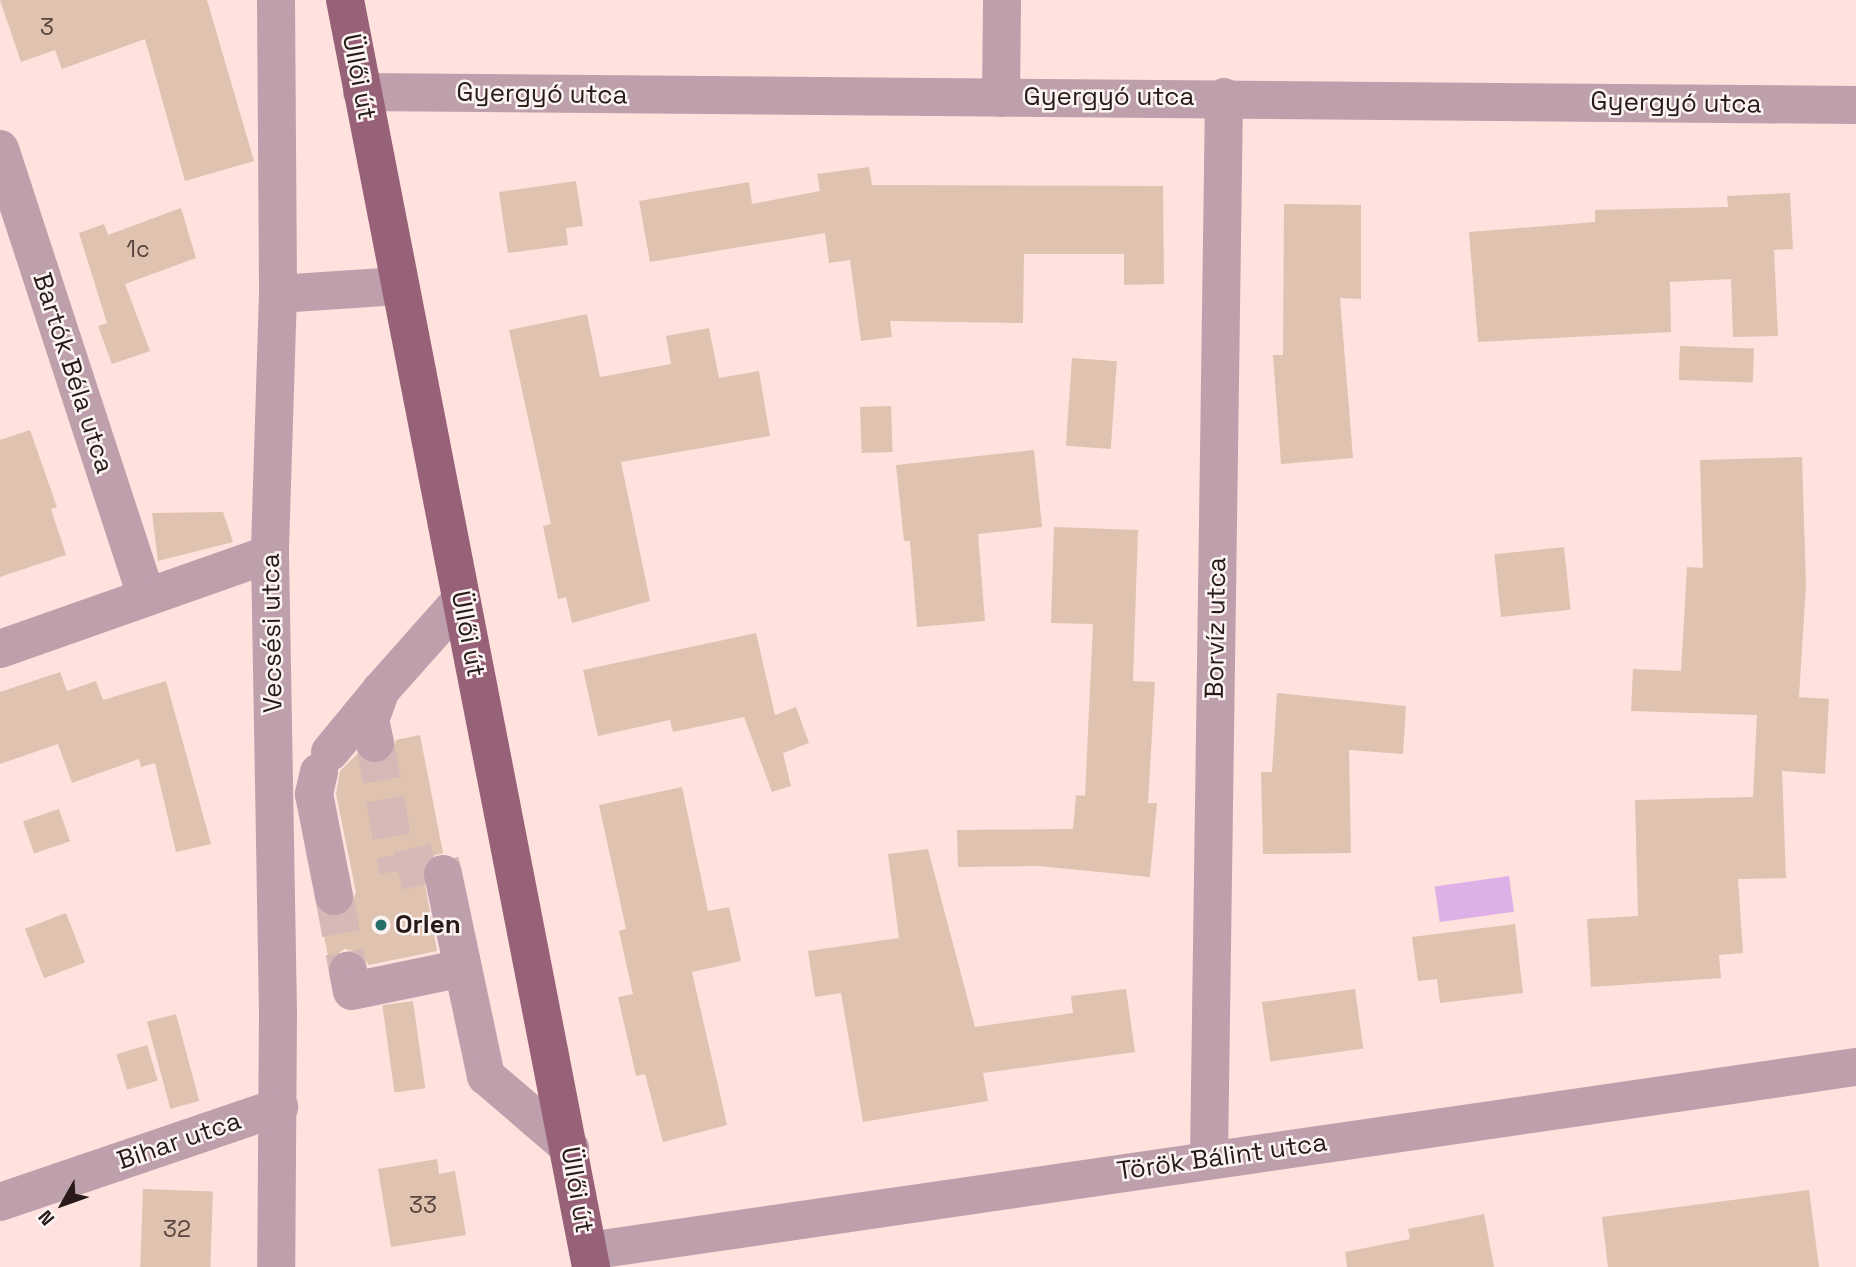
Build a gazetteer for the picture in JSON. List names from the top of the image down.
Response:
{
  "streets": {
    "main road": ["Üllői út"],
    "street": [
      "Gyergyó utca",
      "Bartók Béla utca",
      "Borvíz utca",
      "Vecsési utca",
      "Bihar utca",
      "Török Bálint utca"
    ]
  },
  "crossings": [
    ["Üllői út", "Gyergyó utca"],
    ["Üllői út", "Török Bálint utca"],
    ["Gyergyó utca", "Borvíz utca"],
    ["Borvíz utca", "Török Bálint utca"],
    ["Vecsési utca", "Bihar utca"]
  ],
  "places": ["Orlen"],
  "house_numbers": [
    "3",
    "1c",
    "33",
    "32"
  ],
  "north": "bottom left"
}
